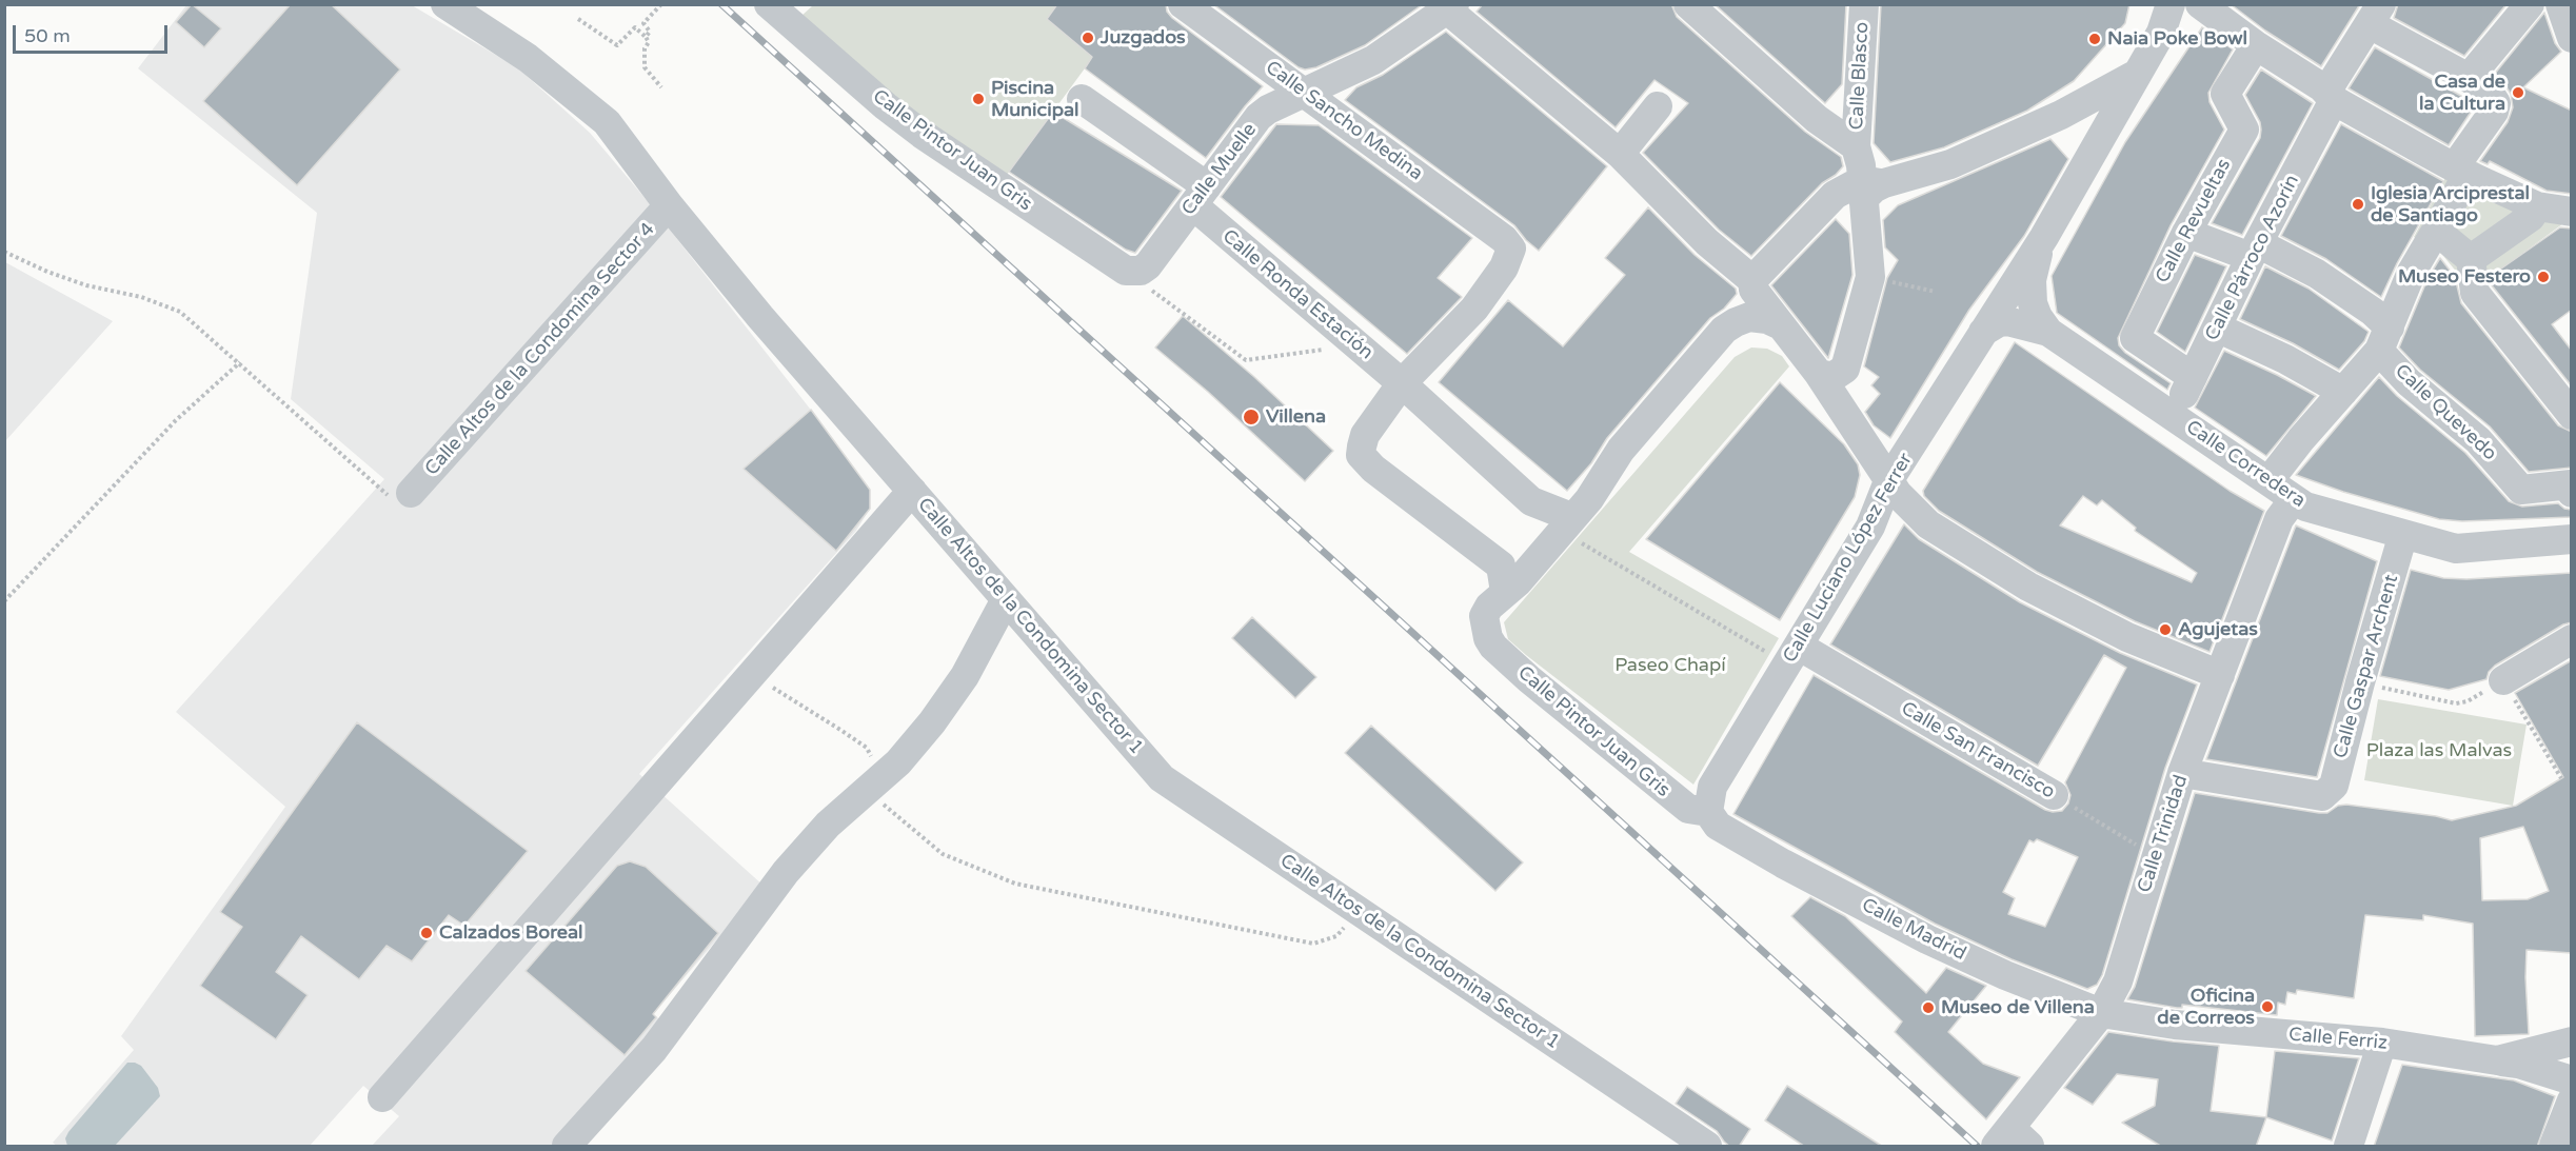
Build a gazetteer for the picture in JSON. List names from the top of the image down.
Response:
{
  "streets": {
    "street": [
      "Calle Blasco",
      "Calle Sancho Medina",
      "Calle Pintor Juan Gris",
      "Calle Muelle",
      "Calle Revueltas",
      "Calle Párroco Azorín",
      "Calle Ronda Estación",
      "Calle Altos de la Condomina Sector 4",
      "Calle Quevedo",
      "Calle Corredera",
      "Calle Luciano López Ferrer",
      "Calle Altos de la Condomina Sector 1",
      "Calle Gaspar Archent",
      "Calle San Francisco",
      "Calle Trinidad",
      "Calle Madrid",
      "Calle Ferriz"
    ]
  },
  "crossings": [
    ["Calle Sancho Medina", "Calle Muelle"],
    ["Calle Sancho Medina", "Calle Ronda Estación"],
    ["Calle Pintor Juan Gris", "Calle Muelle"],
    ["Calle Pintor Juan Gris", "Calle Luciano López Ferrer"],
    ["Calle Pintor Juan Gris", "Calle Madrid"],
    ["Calle Muelle", "Calle Ronda Estación"],
    ["Calle Revueltas", "Calle Párroco Azorín"],
    ["Calle Párroco Azorín", "Calle Corredera"],
    ["Calle Altos de la Condomina Sector 4", "Calle Altos de la Condomina Sector 1"],
    ["Calle Corredera", "Calle Luciano López Ferrer"],
    ["Calle Corredera", "Calle Gaspar Archent"],
    ["Calle Corredera", "Calle Trinidad"],
    ["Calle Luciano López Ferrer", "Calle San Francisco"],
    ["Calle Gaspar Archent", "Calle Trinidad"],
    ["Calle San Francisco", "Calle Trinidad"],
    ["Calle Trinidad", "Calle Madrid"],
    ["Calle Trinidad", "Calle Ferriz"],
    ["Calle Madrid", "Calle Ferriz"]
  ],
  "parks": ["Paseo Chapí", "Plaza las Malvas"],
  "places": [
    "Juzgados",
    "Naia Poke Bowl",
    "Casa de la Cultura",
    "Piscina Municipal",
    "Iglesia Arciprestal de Santiago",
    "Museo Festero",
    "Villena",
    "Agujetas",
    "Calzados Boreal",
    "Oficina de Correos",
    "Museo de Villena"
  ],
  "scale_bar": "50 m"
}
